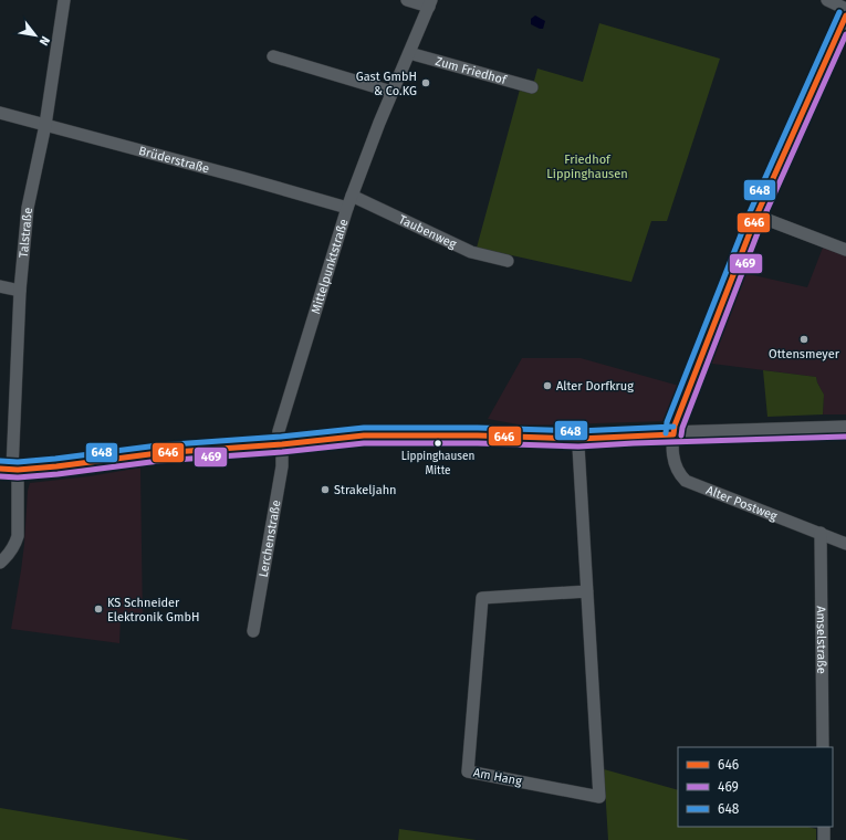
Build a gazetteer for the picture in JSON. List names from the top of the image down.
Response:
{
  "streets": {
    "street": [
      "Zum Friedhof",
      "Brüderstraße",
      "Taubenweg",
      "Talstraße",
      "Mittelpunktstraße",
      "Alter Postweg",
      "Lerchenstraße",
      "Amselstraße",
      "Am Hang"
    ]
  },
  "crossings": [
    ["Zum Friedhof", "Mittelpunktstraße"],
    ["Brüderstraße", "Taubenweg"],
    ["Brüderstraße", "Talstraße"],
    ["Brüderstraße", "Mittelpunktstraße"],
    ["Taubenweg", "Mittelpunktstraße"],
    ["Mittelpunktstraße", "Lerchenstraße"],
    ["Alter Postweg", "Amselstraße"]
  ],
  "parks": ["Friedhof Lippinghausen"],
  "places": [
    "Gast GmbH & Co.KG",
    "Ottensmeyer",
    "Alter Dorfkrug",
    "Lippinghausen Mitte",
    "Strakeljahn",
    "KS Schneider Elektronik GmbH"
  ],
  "lines": ["transit line 648", "transit line 646", "transit line 469"],
  "legend": ["646", "469", "648"],
  "north": "bottom right"
}
